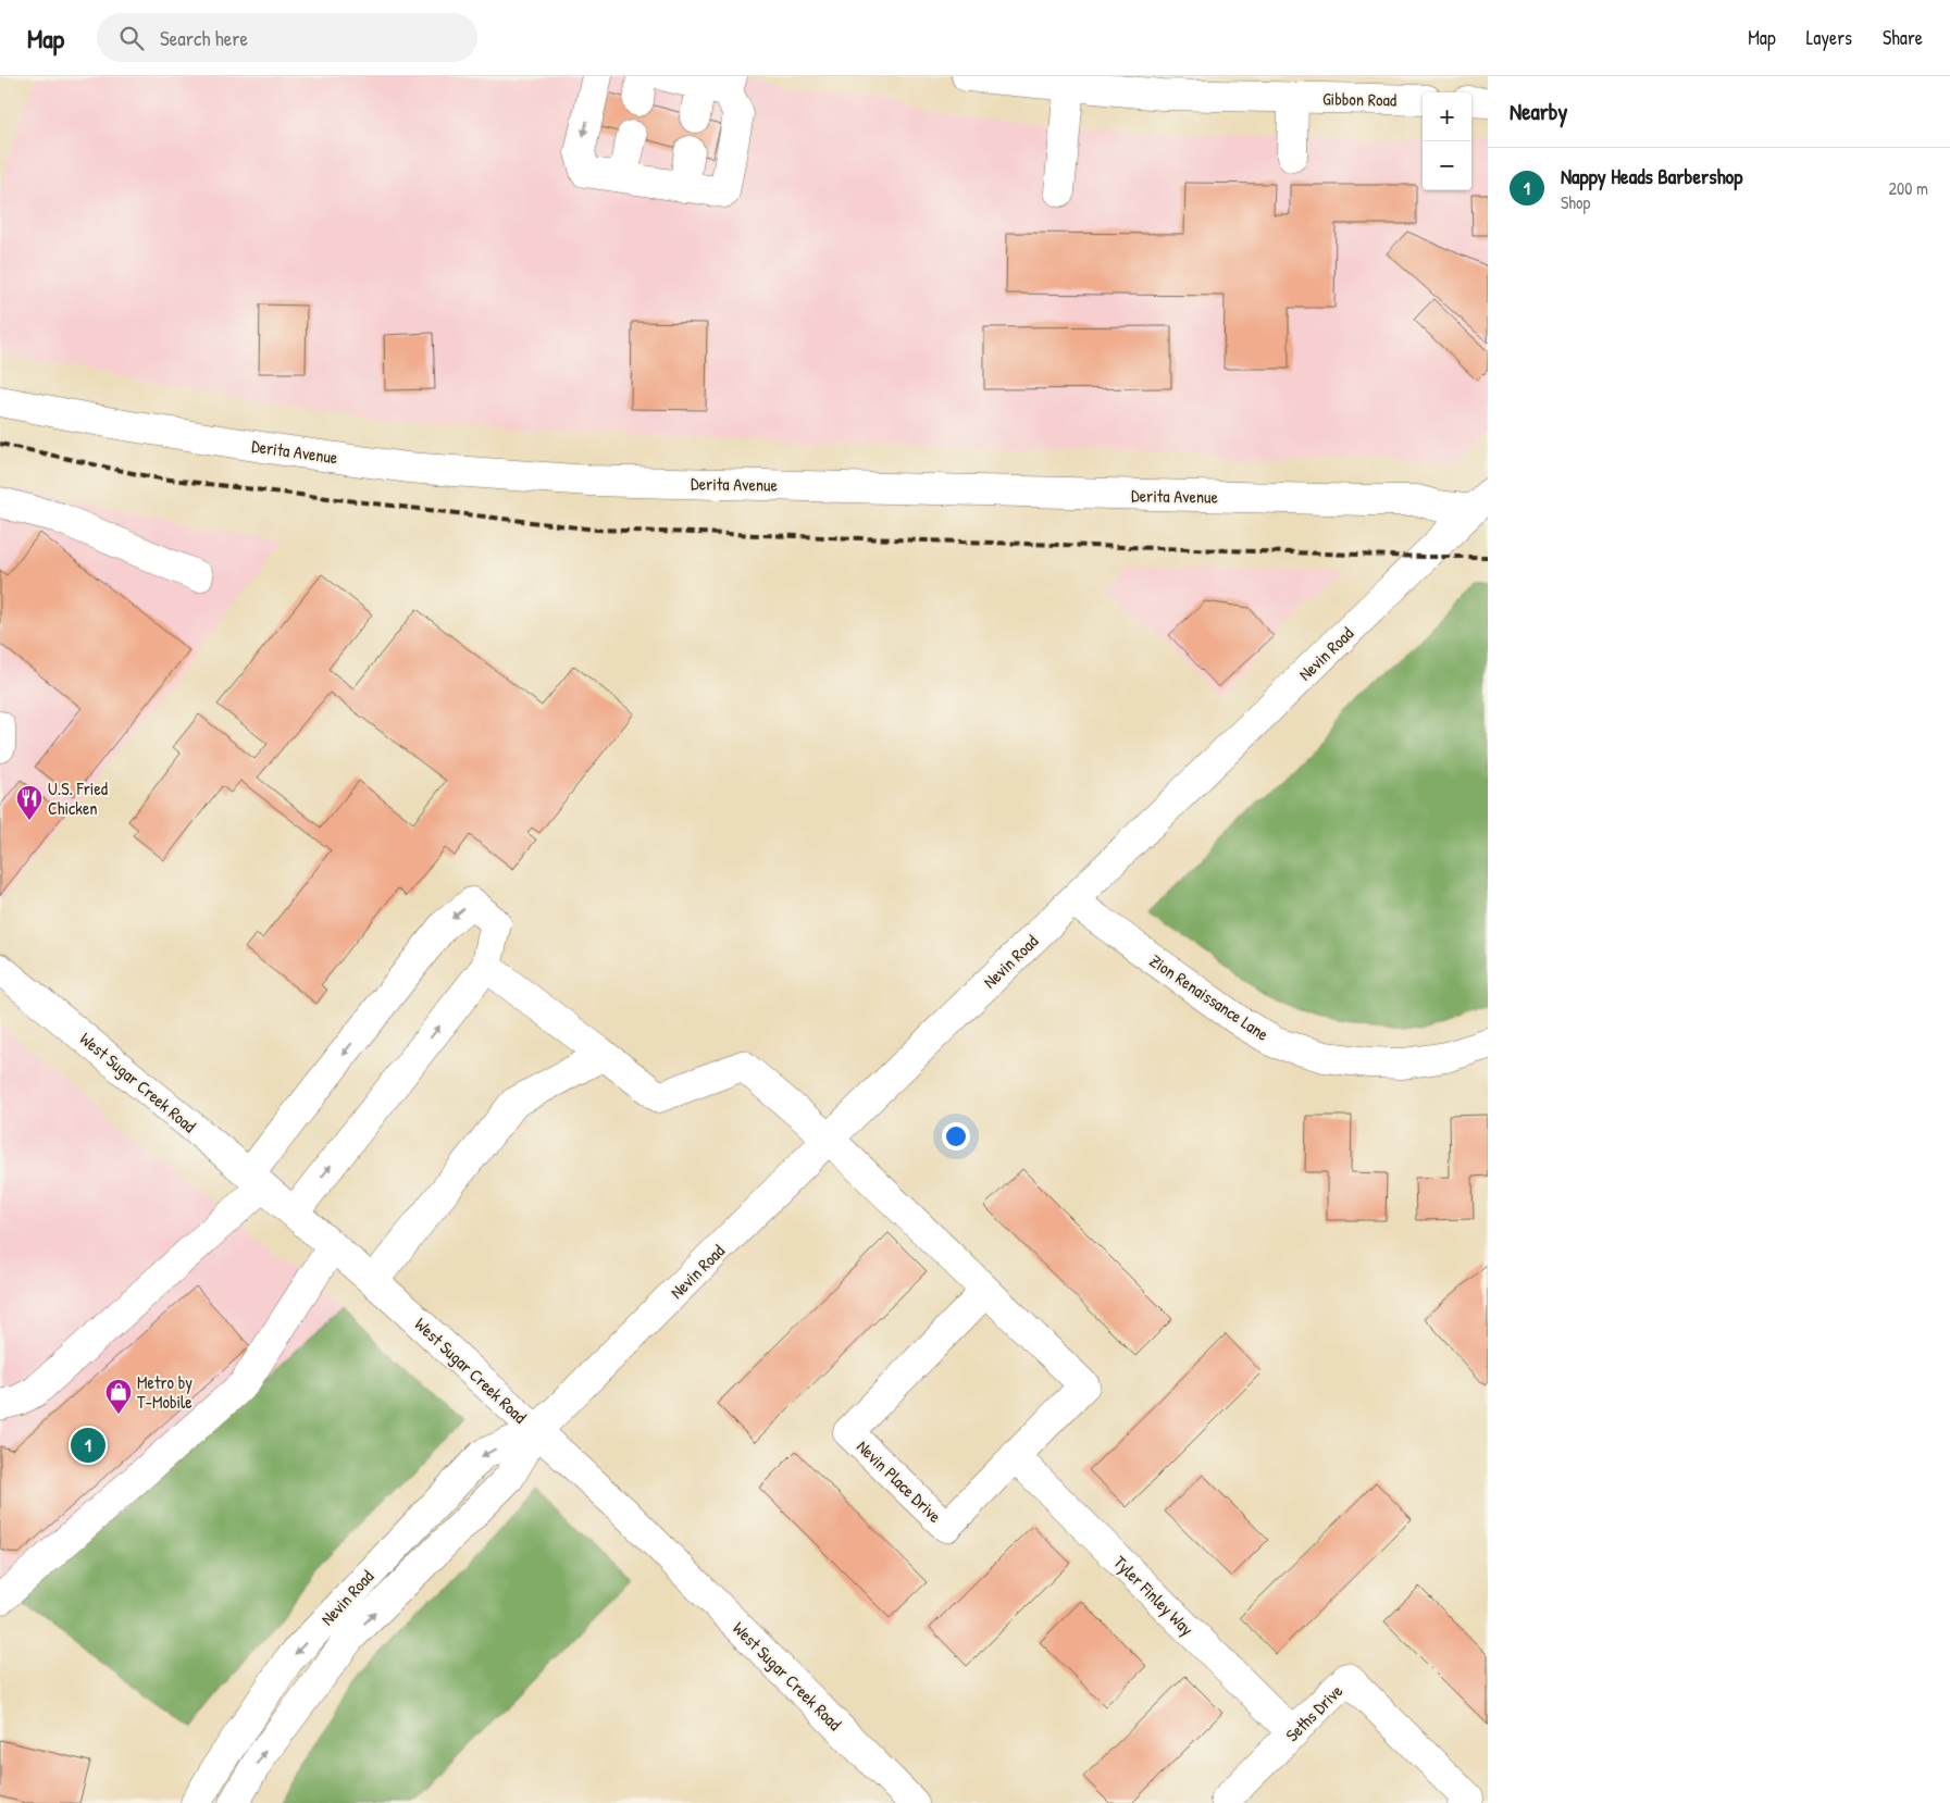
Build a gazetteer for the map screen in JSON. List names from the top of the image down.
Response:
{
  "streets": {
    "main road": [
      "Gibbon Road",
      "Derita Avenue",
      "Nevin Road",
      "Zion Renaissance Lane",
      "West Sugar Creek Road",
      "Nevin Place Drive",
      "Tyler Finley Way",
      "Seths Drive"
    ]
  },
  "crossings": [
    ["Derita Avenue", "Nevin Road"],
    ["Nevin Road", "Zion Renaissance Lane"],
    ["Nevin Road", "West Sugar Creek Road"],
    ["Nevin Road", "Nevin Place Drive"],
    ["Nevin Place Drive", "Tyler Finley Way"],
    ["Tyler Finley Way", "Seths Drive"]
  ],
  "places": {
    "restaurant": ["U.S. Fried Chicken"],
    "shop": ["Metro by T-Mobile"]
  },
  "page": {
    "header": "Map",
    "search": "Search here",
    "nav": ["Map", "Layers", "Share"],
    "heading": "Nearby",
    "map_buttons": ["+", "−"],
    "list": [
      {
        "mark": "1",
        "name": "Nappy Heads Barbershop",
        "note": "Shop",
        "value": "200 m"
      }
    ],
    "pins": "1"
  }
}
